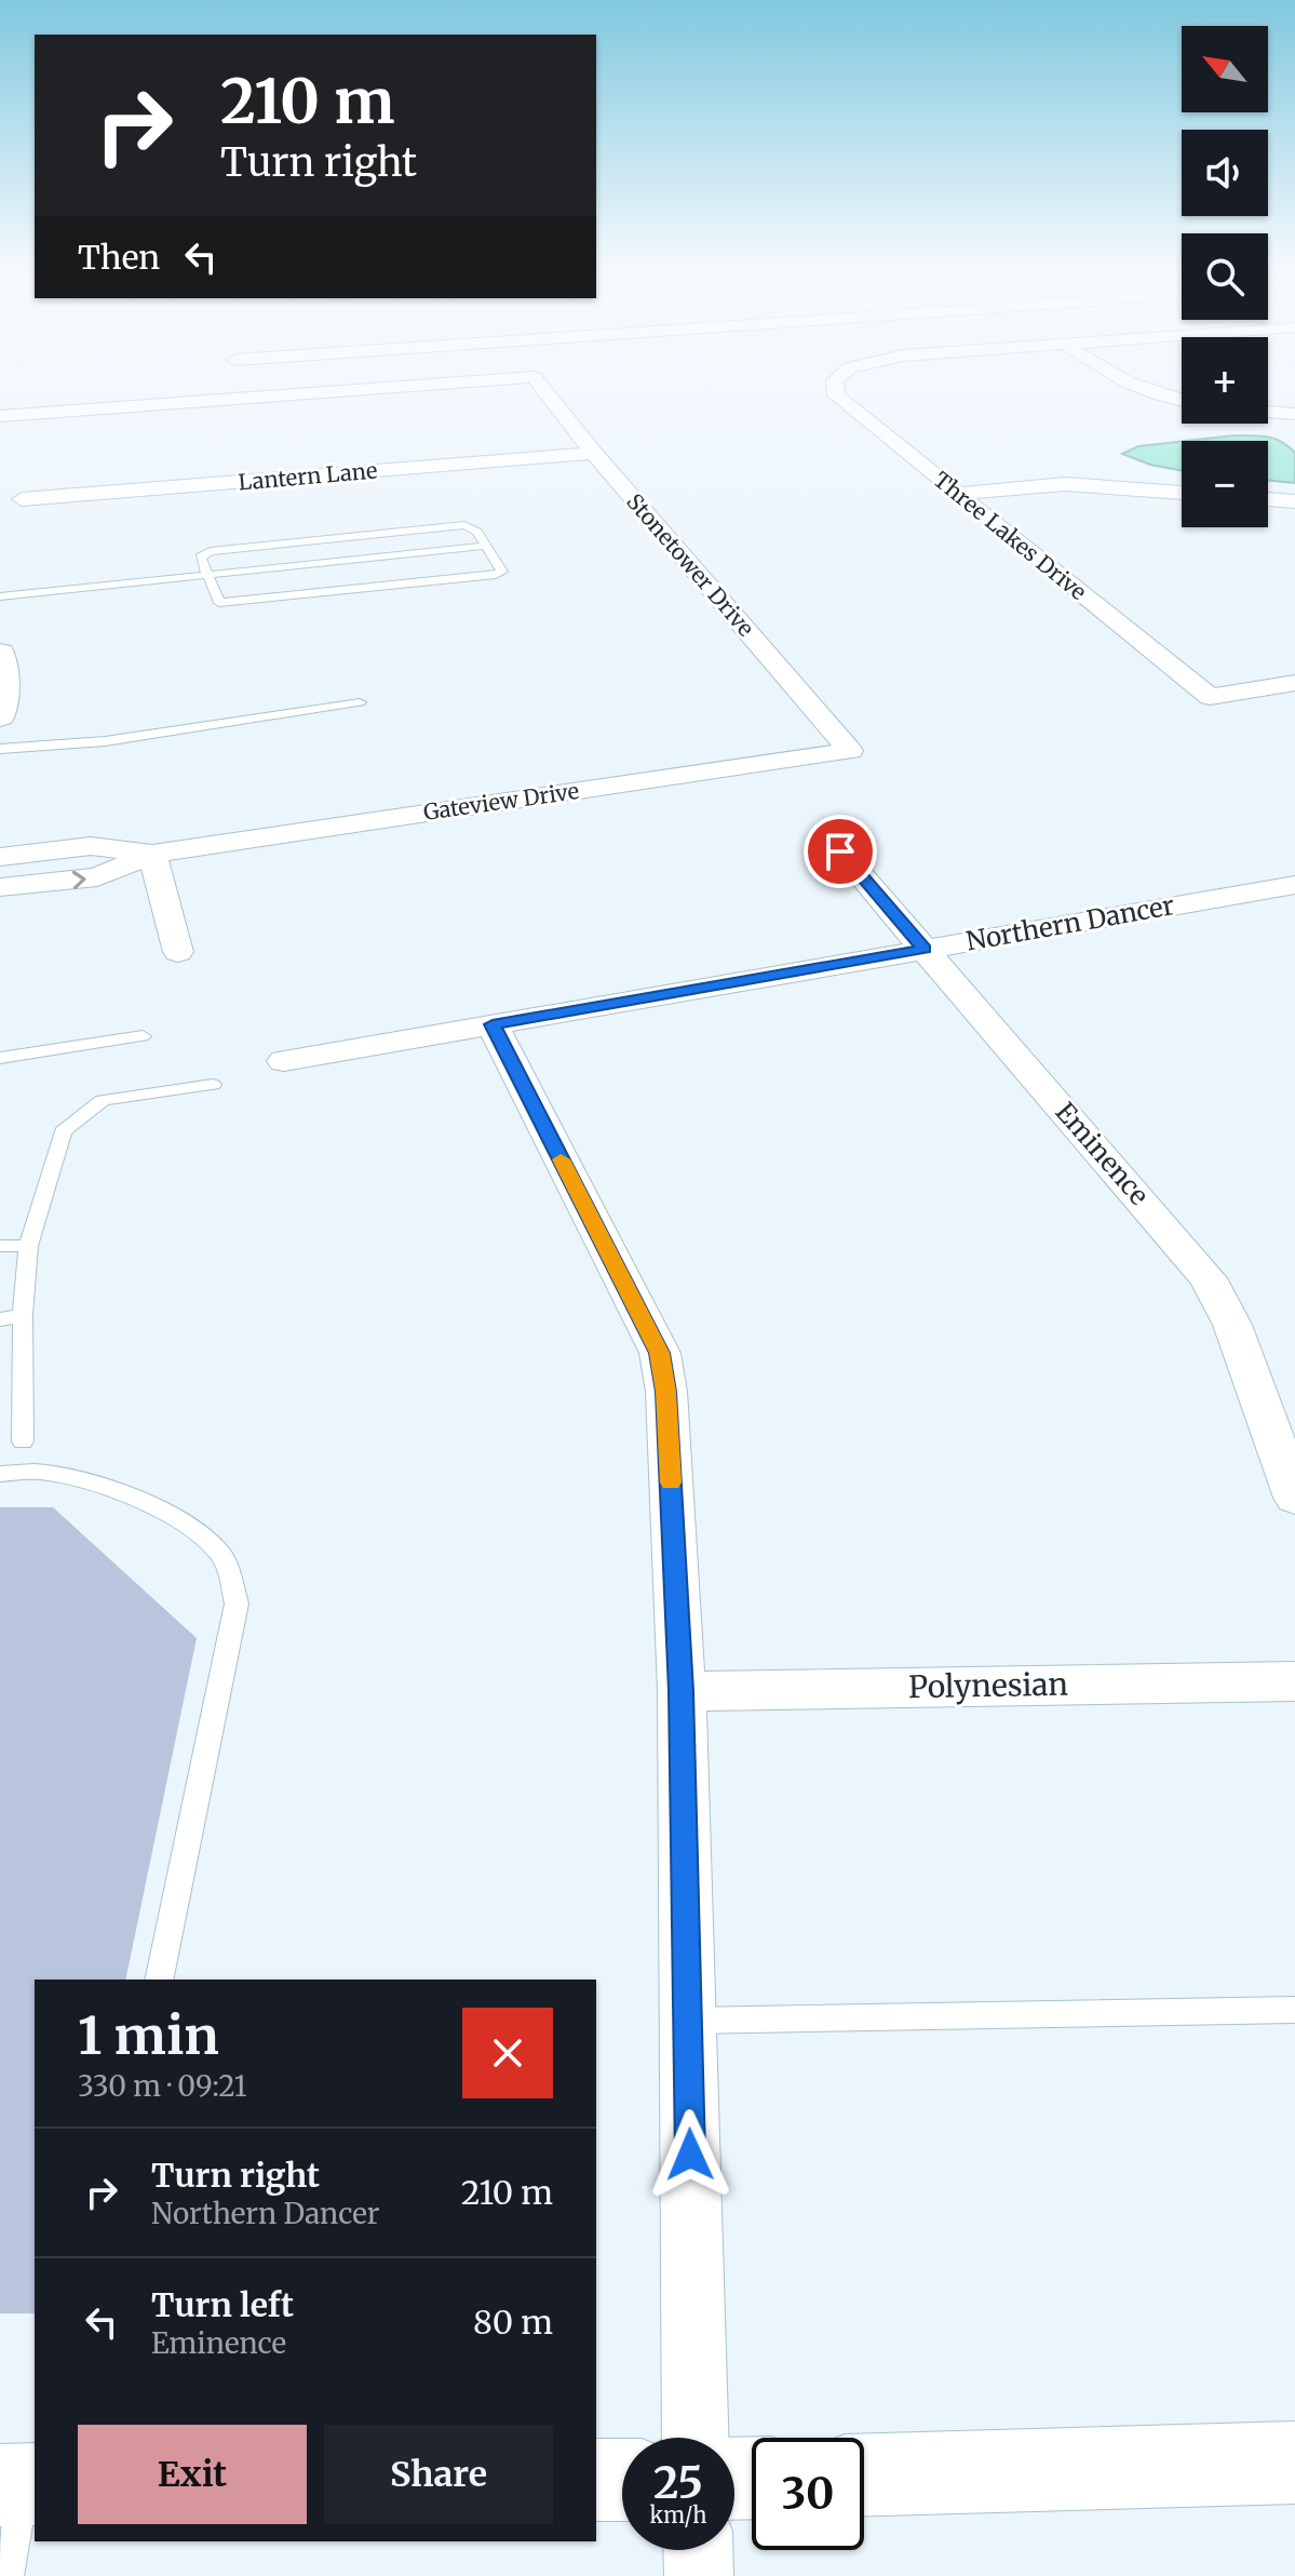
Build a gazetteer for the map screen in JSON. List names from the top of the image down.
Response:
{
  "streets": {
    "street": [
      "Lantern Lane",
      "Three Lakes Drive",
      "Stonetower Drive",
      "Gateview Drive",
      "Northern Dancer",
      "Eminence",
      "Polynesian"
    ]
  },
  "crossings": [
    ["Lantern Lane", "Stonetower Drive"],
    ["Stonetower Drive", "Gateview Drive"],
    ["Northern Dancer", "Eminence"]
  ],
  "north": "top left",
  "page": {
    "map_buttons": ["+", "−"],
    "turn": ["210 m", "Turn right"],
    "then": "Then",
    "heading": ["1 min", "330 m · 09:21"],
    "list": [
      {
        "name": "Turn right",
        "note": "Northern Dancer",
        "value": "210 m"
      },
      {
        "name": "Turn left",
        "note": "Eminence",
        "value": "80 m"
      }
    ],
    "buttons": ["Exit", "Share"],
    "speed": "25 km/h",
    "limit": "30"
  }
}
